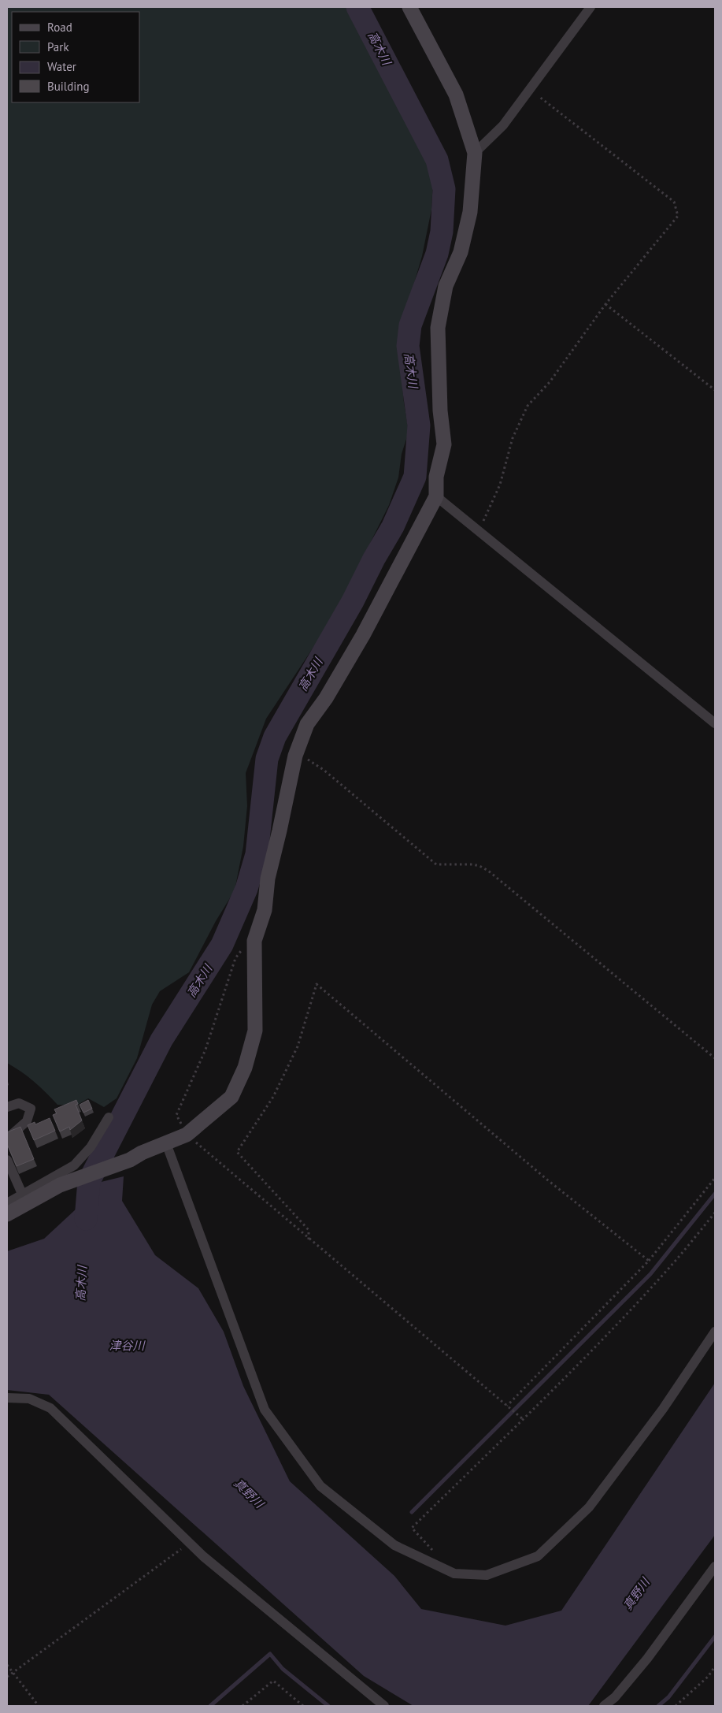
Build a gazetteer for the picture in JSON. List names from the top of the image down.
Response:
{
  "water": ["高木川", "津谷川", "真野川"],
  "legend": [
    "Road",
    "Park",
    "Water",
    "Building"
  ]
}
